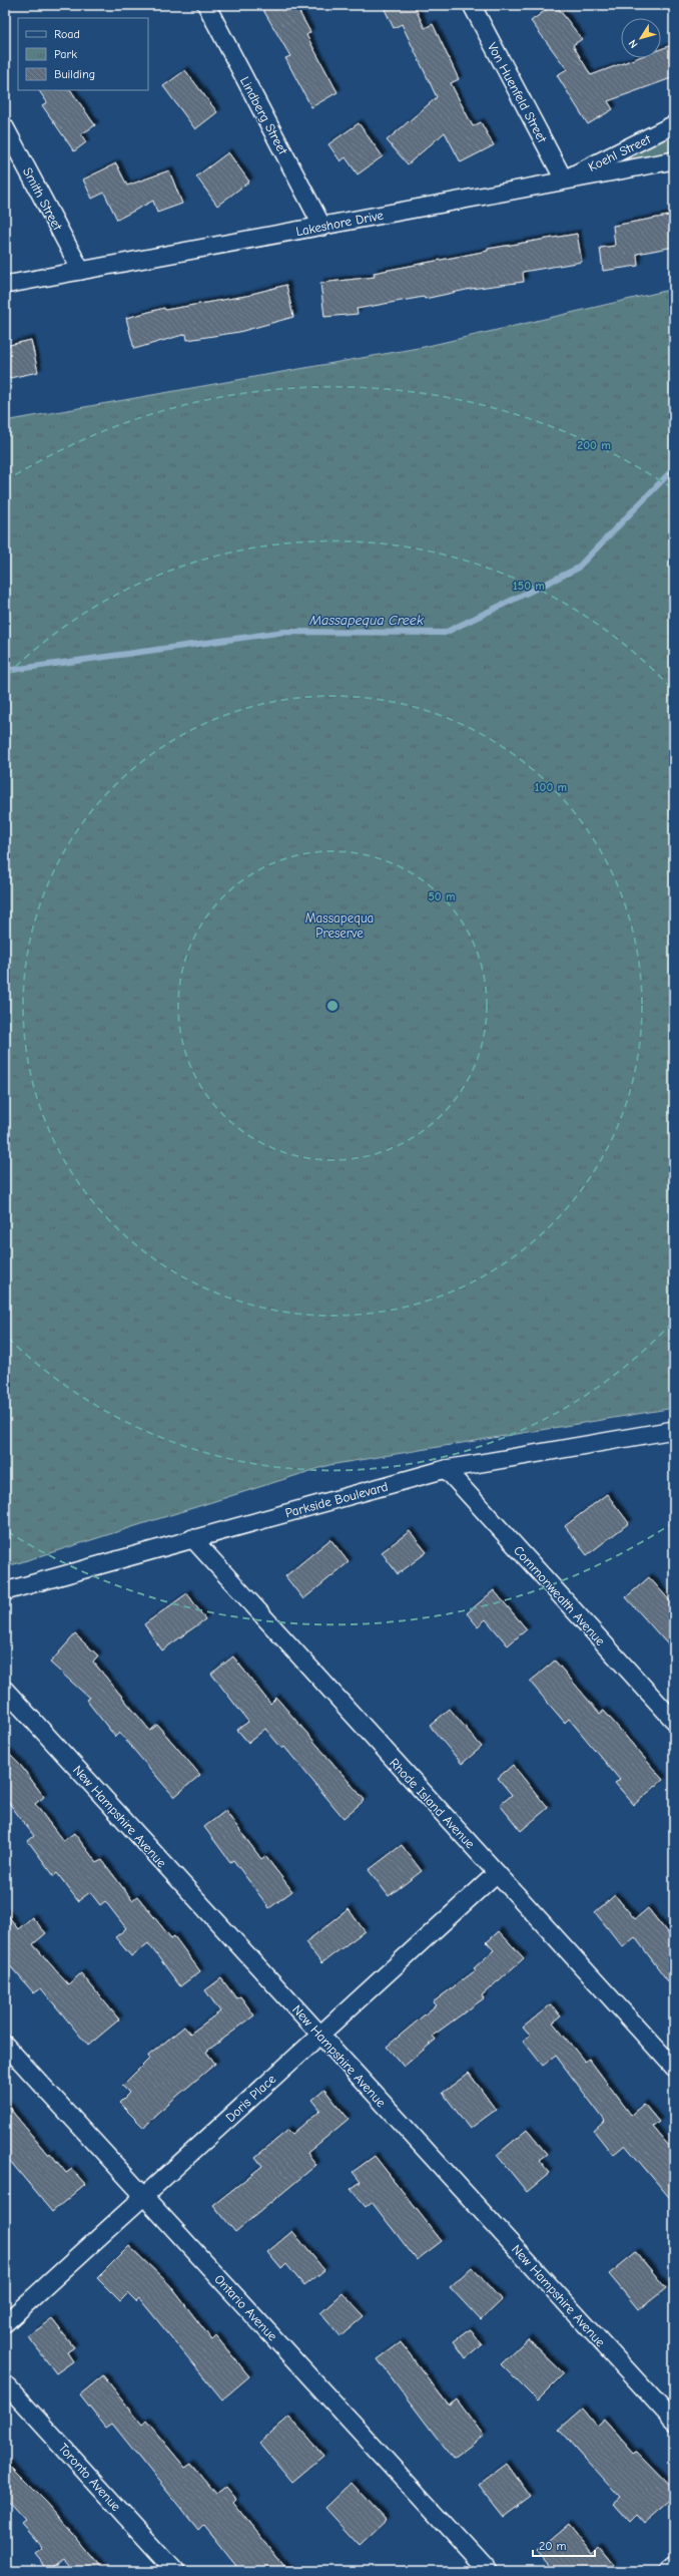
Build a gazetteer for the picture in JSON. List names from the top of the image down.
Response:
{
  "streets": {
    "street": [
      "Von Huenfeld Street",
      "Lindberg Street",
      "Koehl Street",
      "Smith Street",
      "Lakeshore Drive",
      "Parkside Boulevard",
      "Commonwealth Avenue",
      "Rhode Island Avenue",
      "New Hampshire Avenue",
      "Doris Place",
      "Ontario Avenue",
      "Toronto Avenue"
    ]
  },
  "crossings": [
    ["Von Huenfeld Street", "Koehl Street"],
    ["Von Huenfeld Street", "Lakeshore Drive"],
    ["Lindberg Street", "Lakeshore Drive"],
    ["Koehl Street", "Lakeshore Drive"],
    ["Smith Street", "Lakeshore Drive"],
    ["Parkside Boulevard", "Commonwealth Avenue"],
    ["Parkside Boulevard", "Rhode Island Avenue"],
    ["Rhode Island Avenue", "Doris Place"],
    ["New Hampshire Avenue", "Doris Place"],
    ["Doris Place", "Ontario Avenue"]
  ],
  "water": ["Massapequa Creek"],
  "parks": ["Massapequa Preserve"],
  "legend": ["Road", "Park", "Building"],
  "scale_bar": "20 m",
  "north": "bottom left",
  "rings": [
    "200 m",
    "150 m",
    "100 m",
    "50 m"
  ]
}
